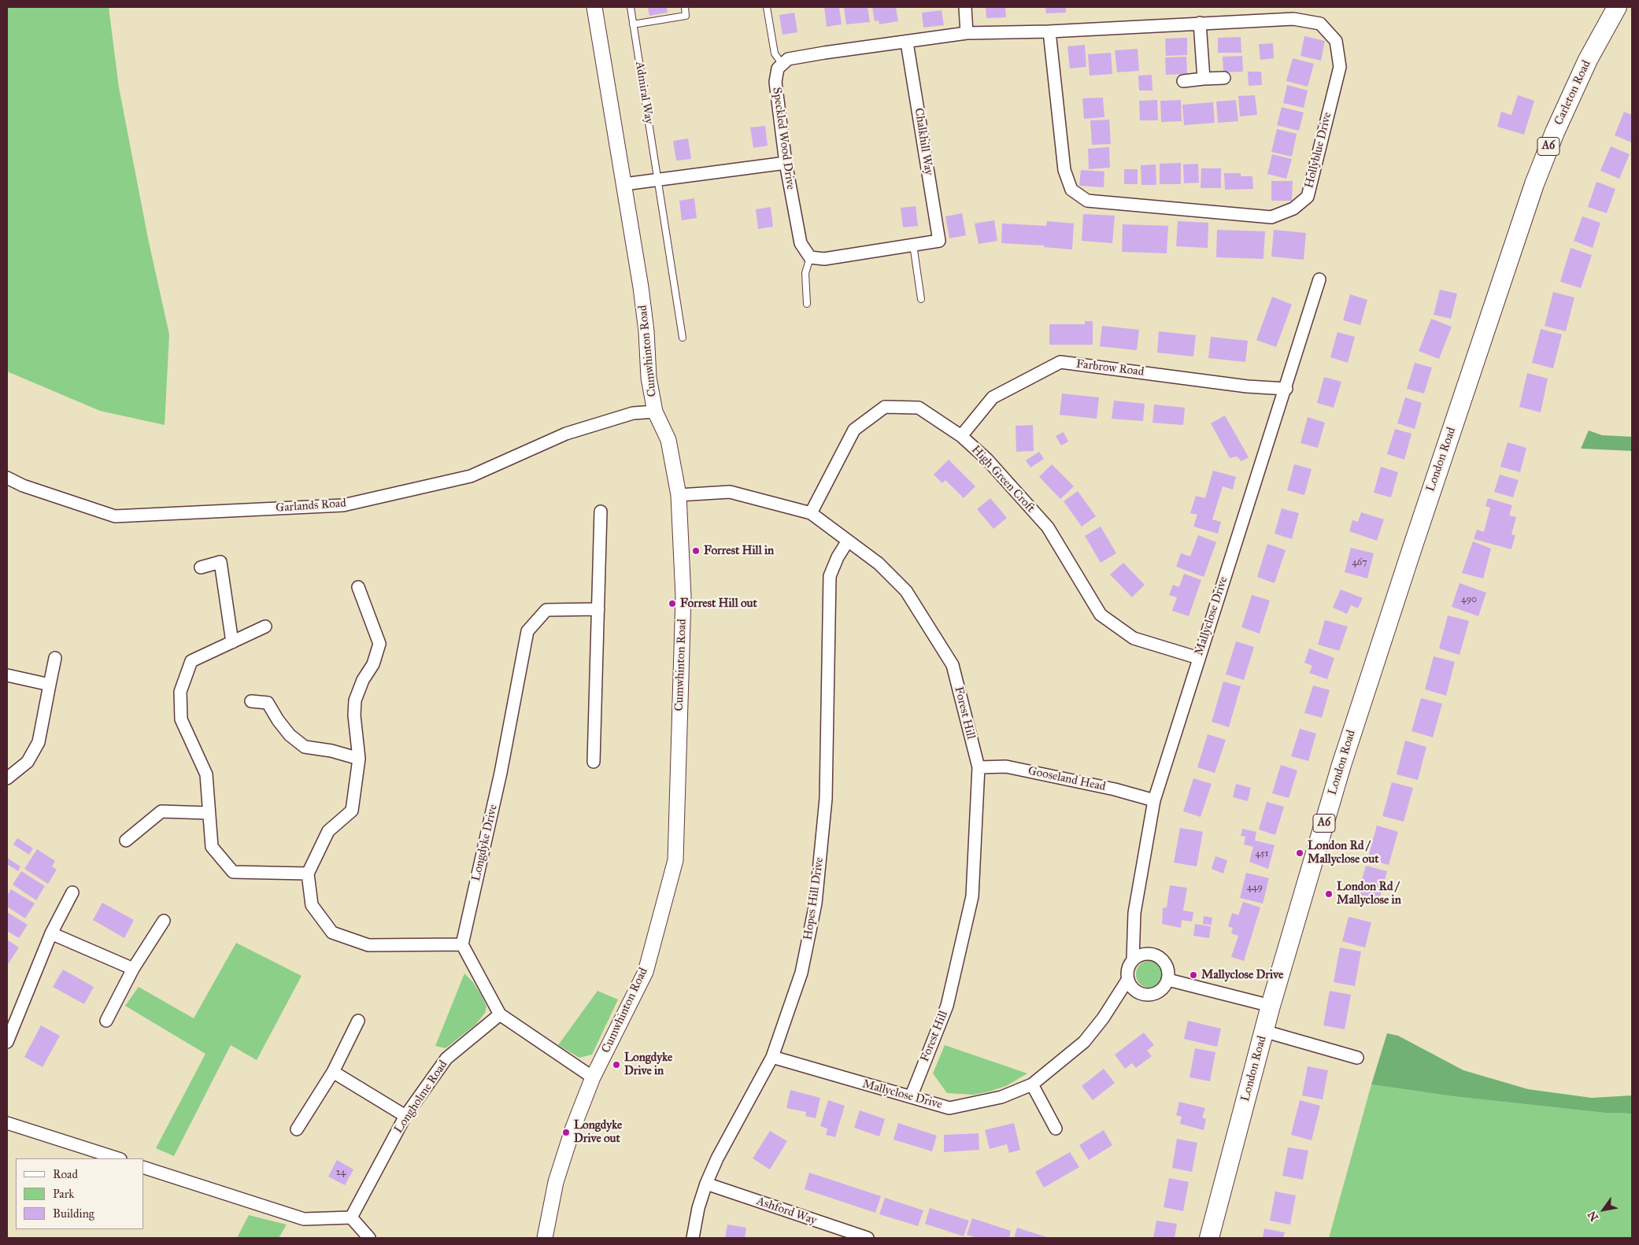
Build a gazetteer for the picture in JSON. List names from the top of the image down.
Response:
{
  "streets": {
    "main road": ["Carleton Road", "A6", "London Road"],
    "street": [
      "Speckled Wood Drive",
      "Chalkhill Way",
      "Hollyblue Drive",
      "Cumwhinton Road",
      "Farbrow Road",
      "High Green Croft",
      "Garlands Road",
      "Mallyclose Drive",
      "Forest Hill",
      "Gooseland Head",
      "Longdyke Drive",
      "Hopes Hill Drive",
      "Longholme Road",
      "Ashford Way"
    ],
    "lane": ["Admiral Way"]
  },
  "crossings": [
    ["Carleton Road", "London Road"],
    ["Cumwhinton Road", "Garlands Road"],
    ["Cumwhinton Road", "Forest Hill"],
    ["Farbrow Road", "High Green Croft"],
    ["Farbrow Road", "Mallyclose Drive"],
    ["High Green Croft", "Mallyclose Drive"],
    ["High Green Croft", "Forest Hill"],
    ["Mallyclose Drive", "Forest Hill"],
    ["Mallyclose Drive", "Gooseland Head"],
    ["Mallyclose Drive", "Hopes Hill Drive"],
    ["Forest Hill", "Gooseland Head"],
    ["Forest Hill", "Hopes Hill Drive"],
    ["Hopes Hill Drive", "Ashford Way"]
  ],
  "places": [
    "Forrest Hill in",
    "Forrest Hill out",
    "London Rd / Mallyclose out",
    "London Rd / Mallyclose in",
    "Mallyclose Drive",
    "Longdyke Drive in",
    "Longdyke Drive out"
  ],
  "house_numbers": [
    "467",
    "490",
    "451",
    "449",
    "24"
  ],
  "legend": ["Road", "Park", "Building"],
  "north": "bottom left"
}
